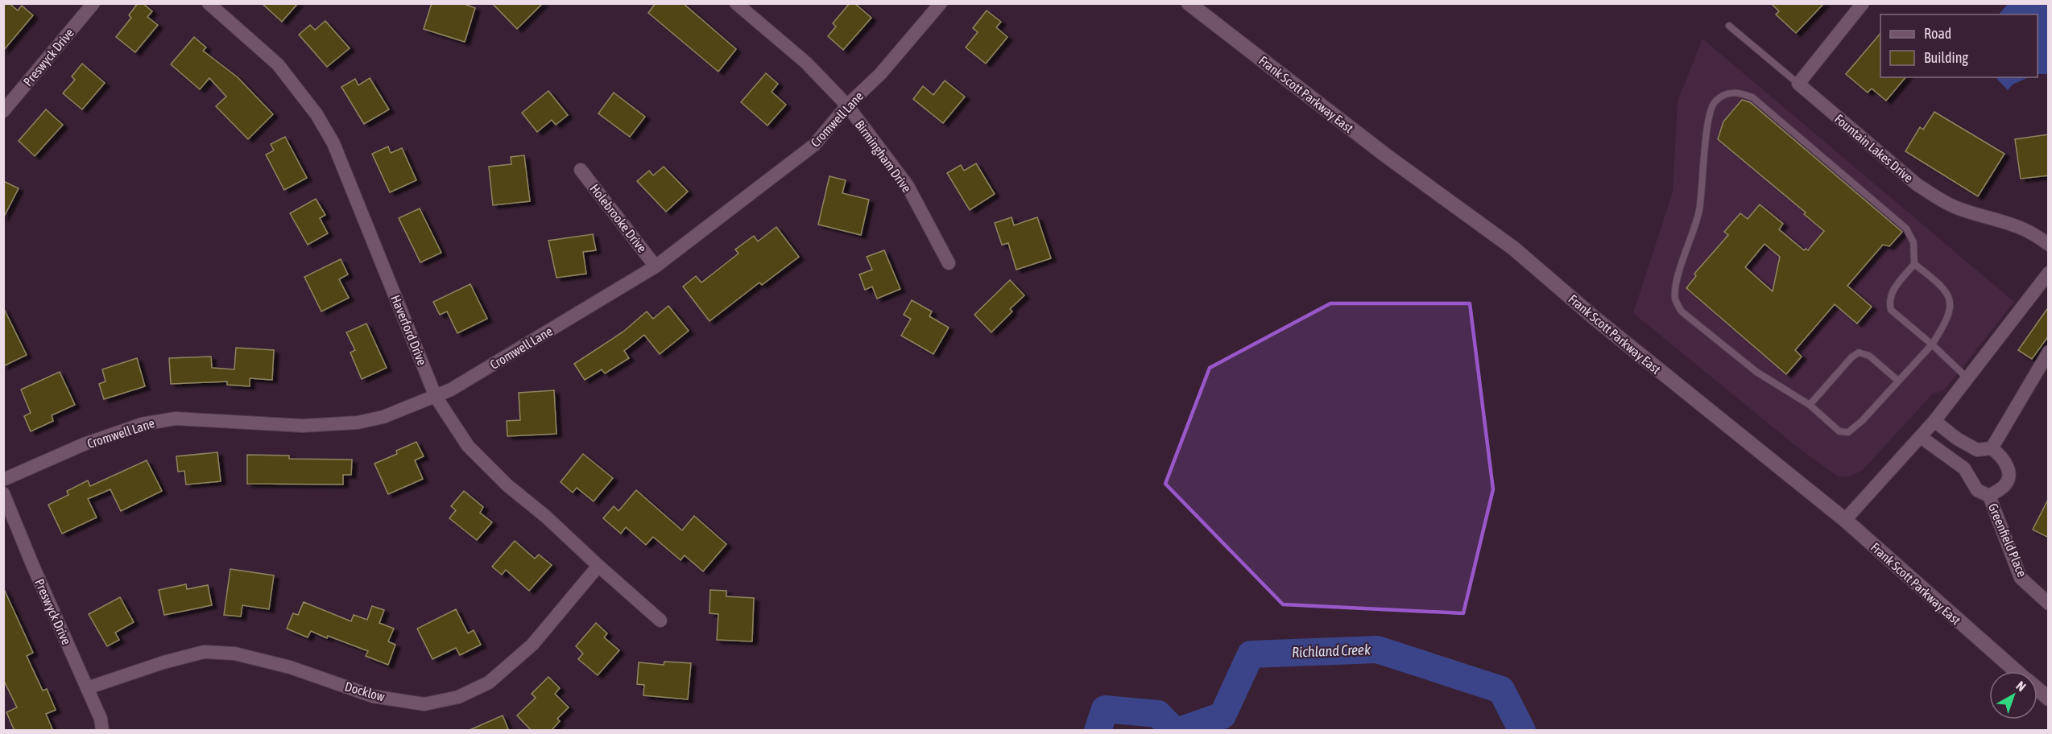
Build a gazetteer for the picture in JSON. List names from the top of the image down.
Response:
{
  "streets": {
    "main road": ["Frank Scott Parkway East"],
    "street": [
      "Preswyck Drive",
      "Cromwell Lane",
      "Fountain Lakes Drive",
      "Birmingham Drive",
      "Holebrooke Drive",
      "Haverford Drive",
      "Greenfield Place",
      "Docklow"
    ]
  },
  "crossings": [
    ["Preswyck Drive", "Docklow"],
    ["Cromwell Lane", "Birmingham Drive"],
    ["Cromwell Lane", "Holebrooke Drive"],
    ["Cromwell Lane", "Haverford Drive"],
    ["Haverford Drive", "Docklow"]
  ],
  "water": ["Richland Creek"],
  "legend": ["Road", "Building"],
  "north": "top right"
}
